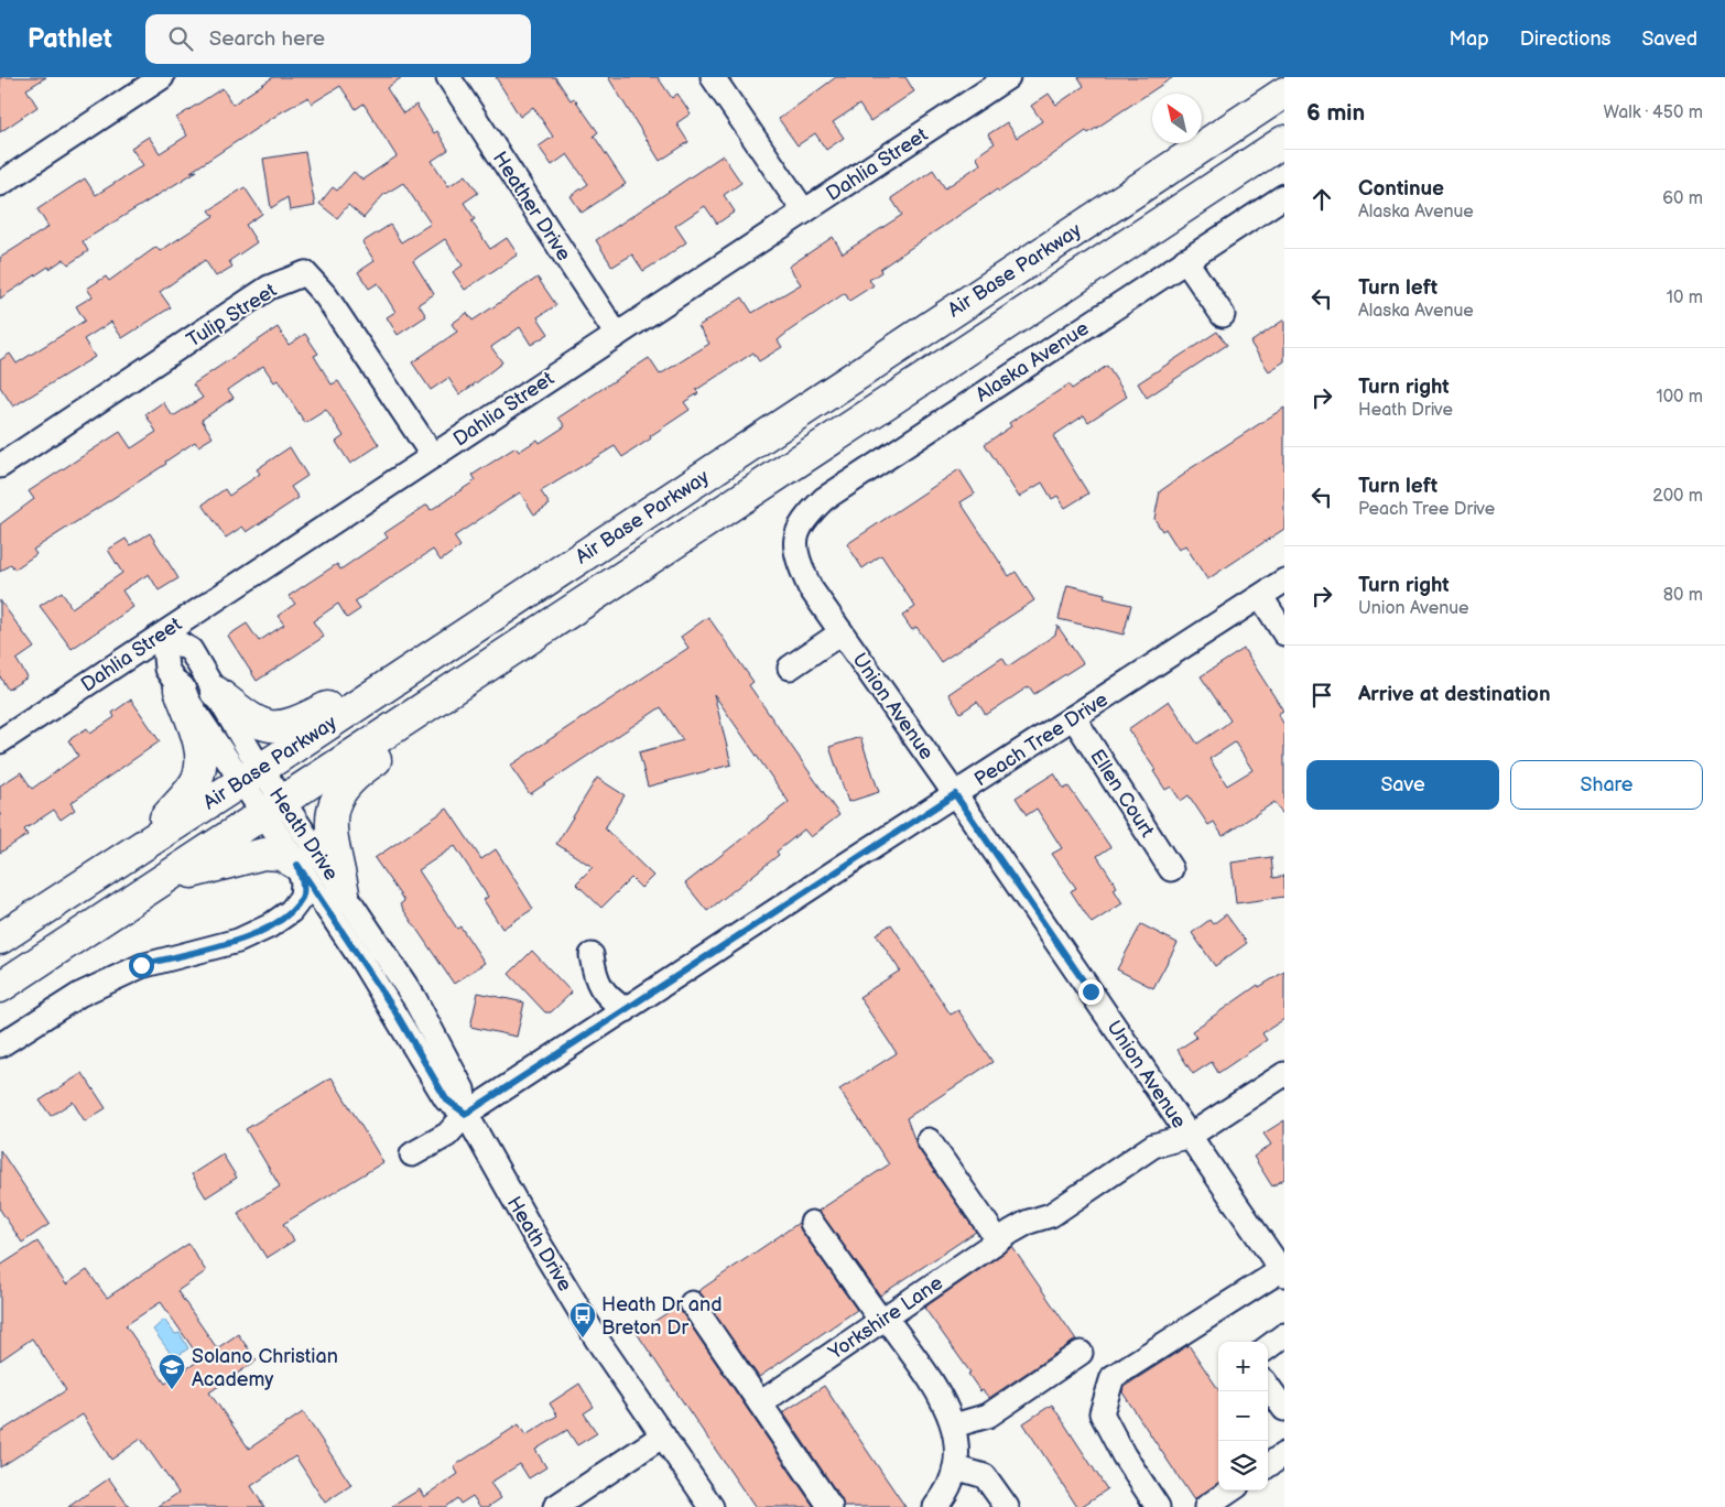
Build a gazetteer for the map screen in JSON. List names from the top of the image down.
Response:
{
  "streets": {
    "main road": ["Air Base Parkway"],
    "street": [
      "Dahlia Street",
      "Heather Drive",
      "Tulip Street",
      "Alaska Avenue",
      "Union Avenue",
      "Peach Tree Drive",
      "Ellen Court",
      "Heath Drive",
      "Yorkshire Lane"
    ]
  },
  "crossings": [
    ["Dahlia Street", "Heather Drive"],
    ["Dahlia Street", "Tulip Street"],
    ["Dahlia Street", "Heath Drive"],
    ["Air Base Parkway", "Heath Drive"],
    ["Alaska Avenue", "Union Avenue"],
    ["Union Avenue", "Peach Tree Drive"],
    ["Union Avenue", "Yorkshire Lane"],
    ["Peach Tree Drive", "Ellen Court"],
    ["Peach Tree Drive", "Heath Drive"]
  ],
  "places": {
    "bus stop": ["Heath Dr and Breton Dr"],
    "school or university": ["Solano Christian Academy"]
  },
  "north": "top left",
  "page": {
    "header": "Pathlet",
    "search": "Search here",
    "nav": ["Map", "Directions", "Saved"],
    "heading": ["6 min", "Walk · 450 m"],
    "list": [
      ["Continue", "Alaska Avenue", "60 m"],
      ["Turn left", "Alaska Avenue", "10 m"],
      ["Turn right", "Heath Drive", "100 m"],
      ["Turn left", "Peach Tree Drive", "200 m"],
      ["Turn right", "Union Avenue", "80 m"],
      "Arrive at destination"
    ],
    "buttons": ["Save", "Share"],
    "map_buttons": ["+", "−"]
  }
}
